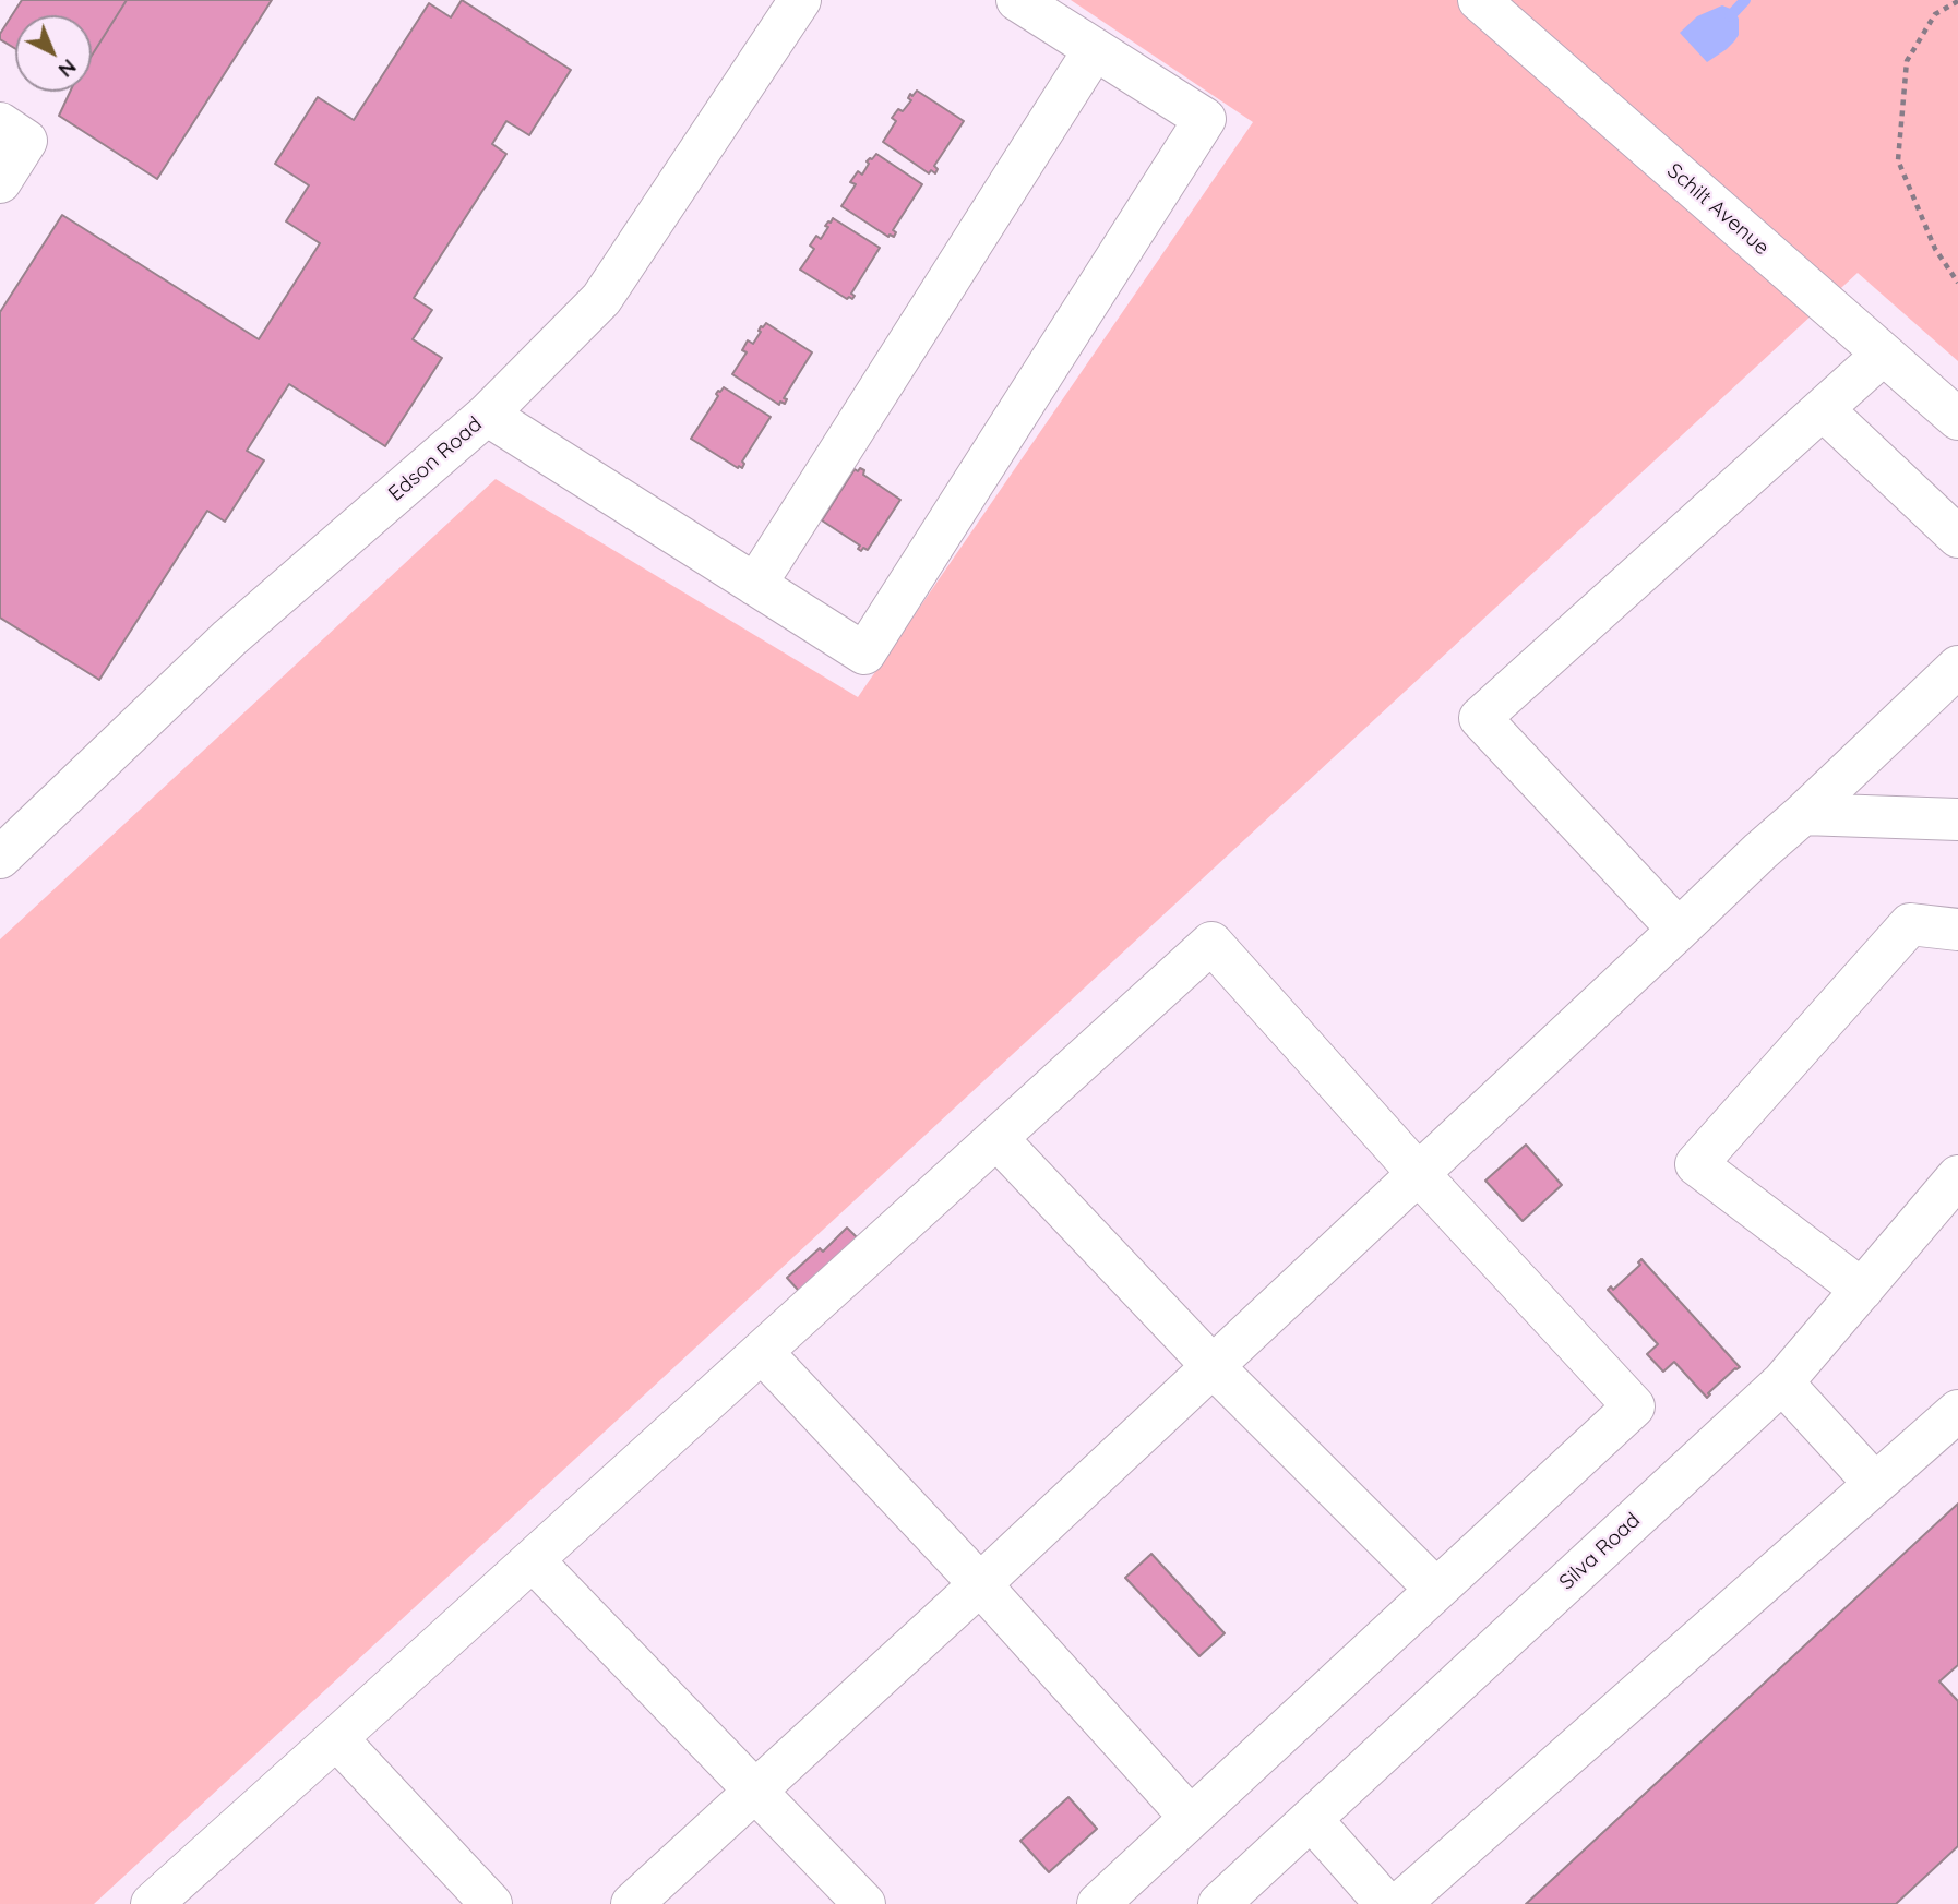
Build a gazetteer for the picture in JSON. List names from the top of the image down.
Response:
{
  "streets": {
    "street": ["Schilt Avenue", "Edson Road", "Silva Road"]
  },
  "north": "bottom right"
}
